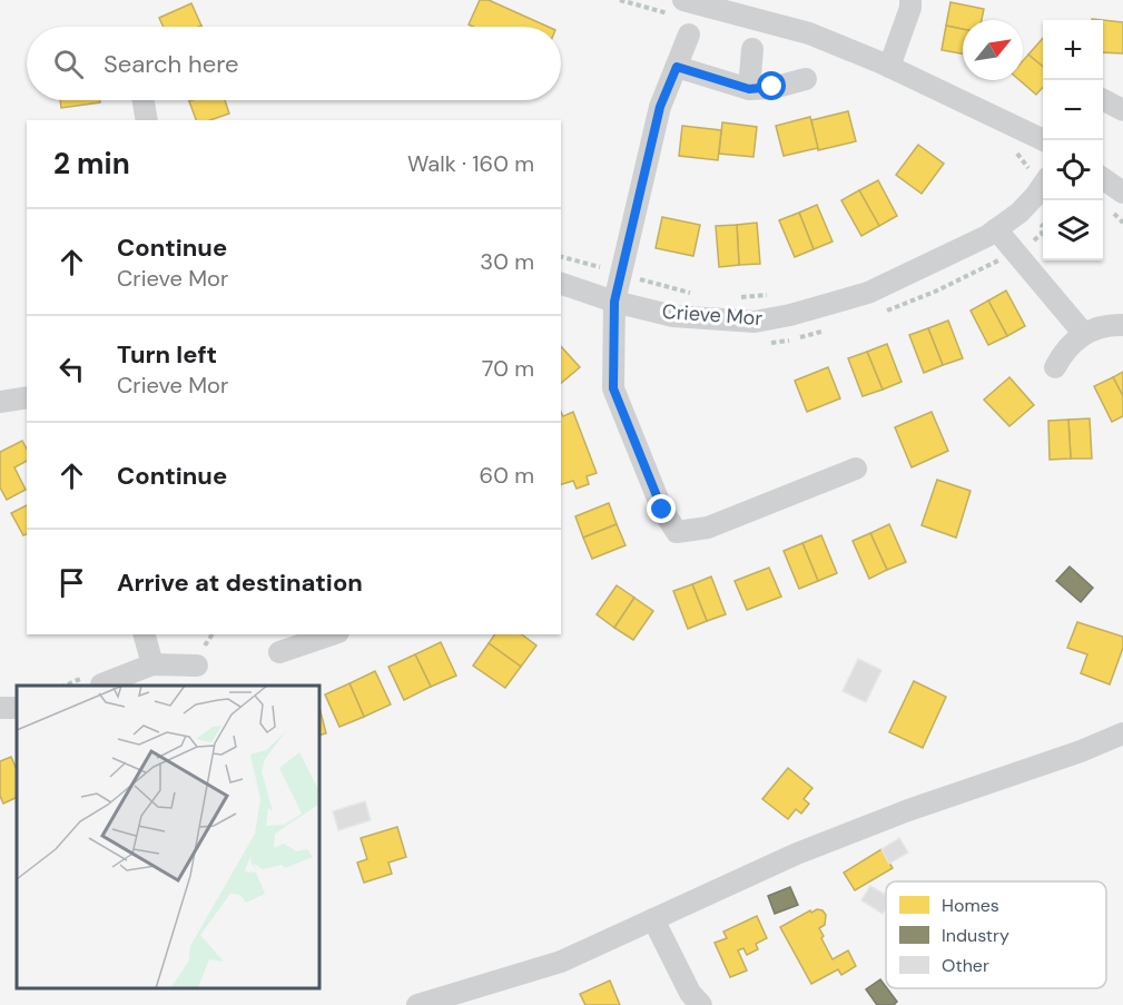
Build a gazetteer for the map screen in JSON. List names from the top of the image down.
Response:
{
  "streets": {
    "street": ["Crieve Mor"]
  },
  "legend": ["Homes", "Industry", "Other"],
  "north": "top right",
  "page": {
    "map_buttons": ["+", "−"],
    "search": "Search here",
    "heading": ["2 min", "Walk · 160 m"],
    "list": [
      ["Continue", "Crieve Mor", "30 m"],
      ["Turn left", "Crieve Mor", "70 m"],
      ["Continue", "60 m"],
      "Arrive at destination"
    ]
  }
}
